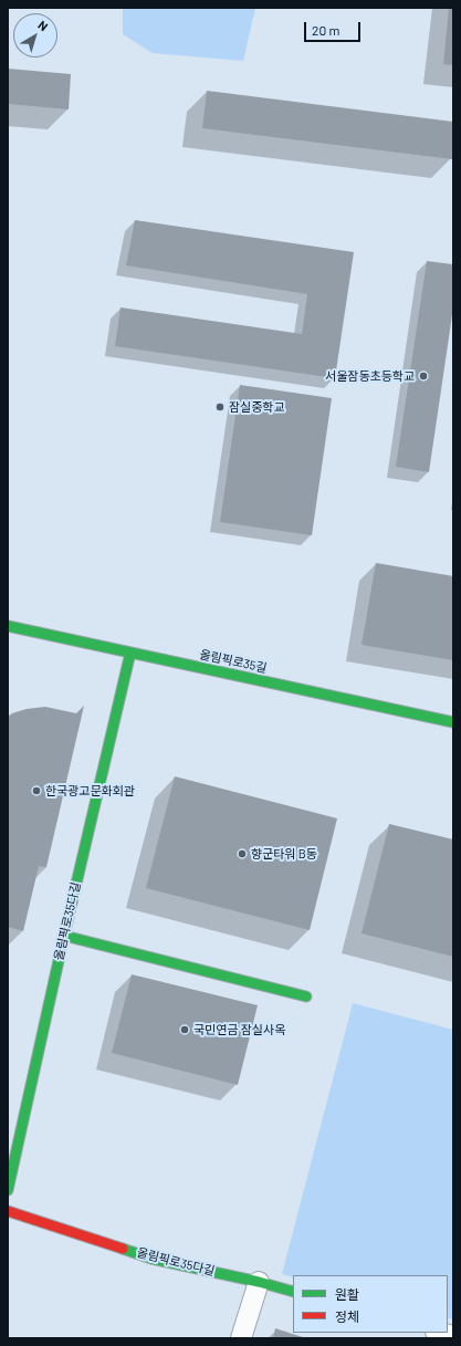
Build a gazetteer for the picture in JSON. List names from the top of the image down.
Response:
{
  "streets": {
    "street": ["올림픽로35길", "올림픽로35다길"]
  },
  "crossings": [
    ["올림픽로35길", "올림픽로35다길"]
  ],
  "places": [
    "서울잠동초등학교",
    "잠실중학교",
    "한국광고문화회관",
    "향군타워 B동",
    "국민연금 잠실사옥"
  ],
  "legend": ["원활", "정체"],
  "scale_bar": "20 m",
  "north": "top right"
}
